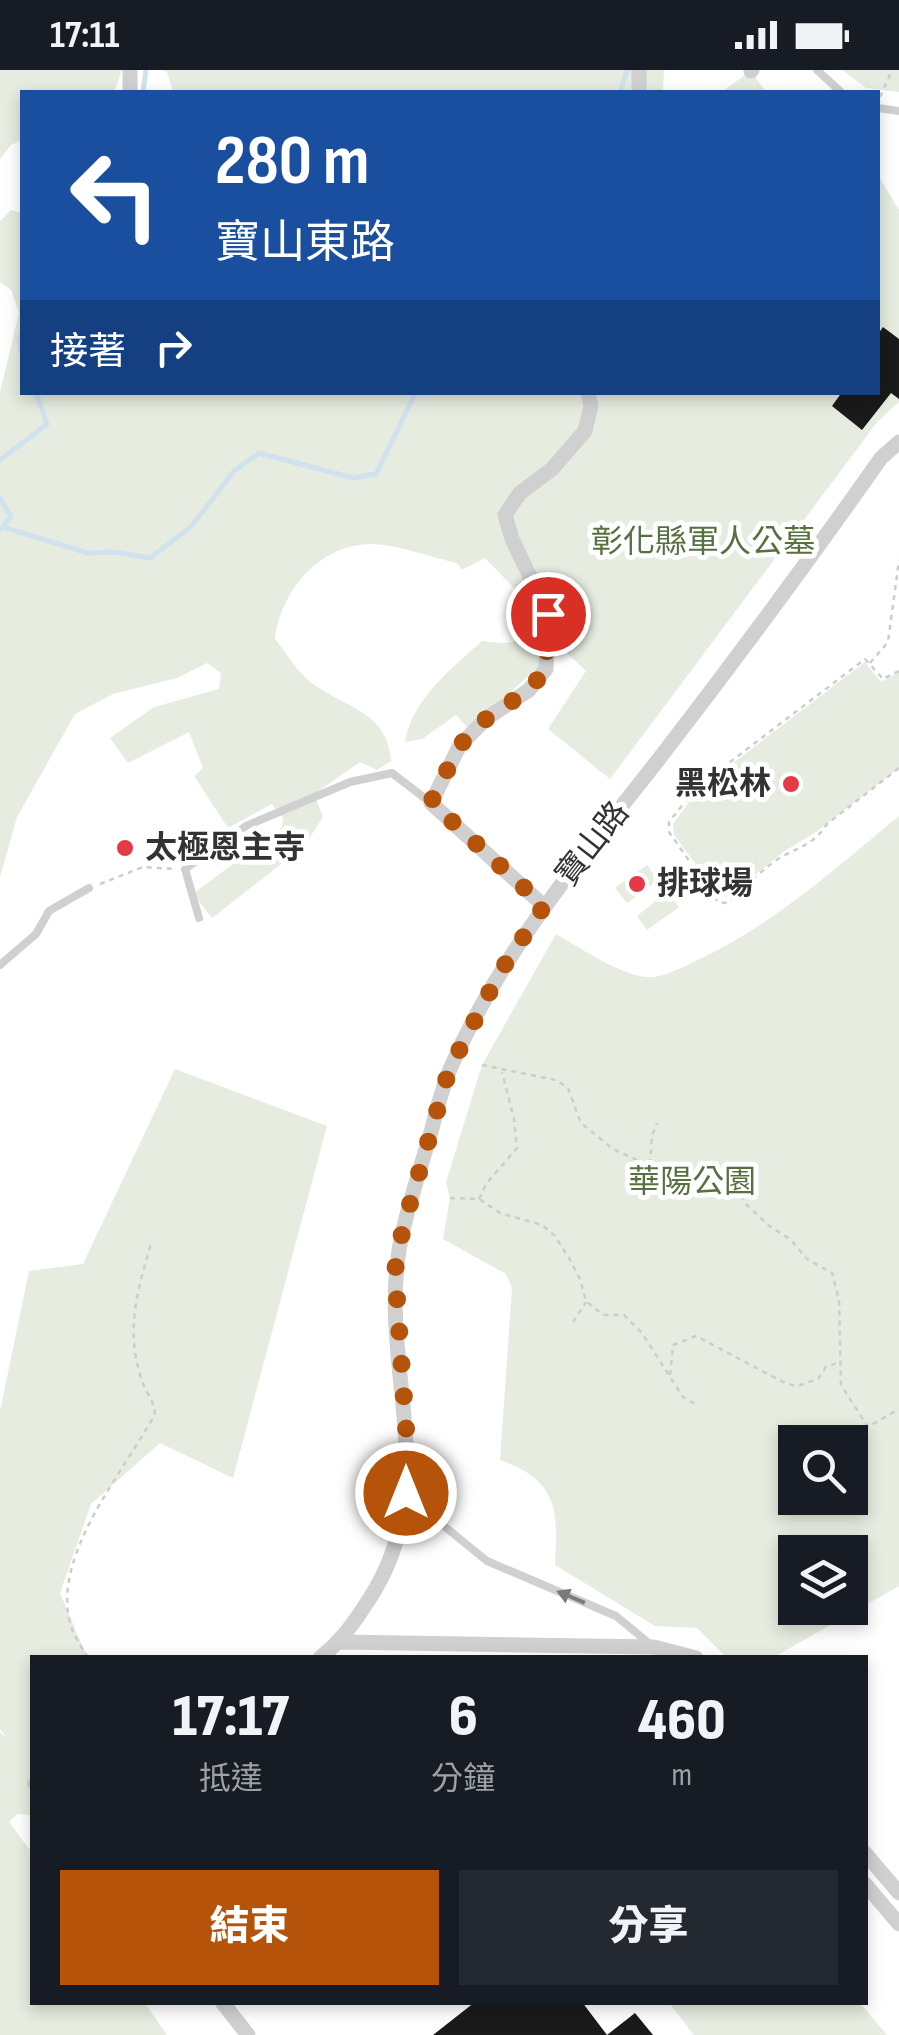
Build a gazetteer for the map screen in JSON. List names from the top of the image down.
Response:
{
  "streets": {
    "street": ["寶山路"]
  },
  "parks": ["彰化縣軍人公墓", "華陽公園"],
  "places": ["黑松林", "太極恩主寺", "排球場"],
  "page": {
    "status": "17:11",
    "turn": ["280 m", "寶山東路"],
    "then": "接著",
    "eta": [
      "17:17",
      "抵達",
      "6",
      "分鐘",
      "460",
      "m"
    ],
    "buttons": ["結束", "分享"]
  }
}
